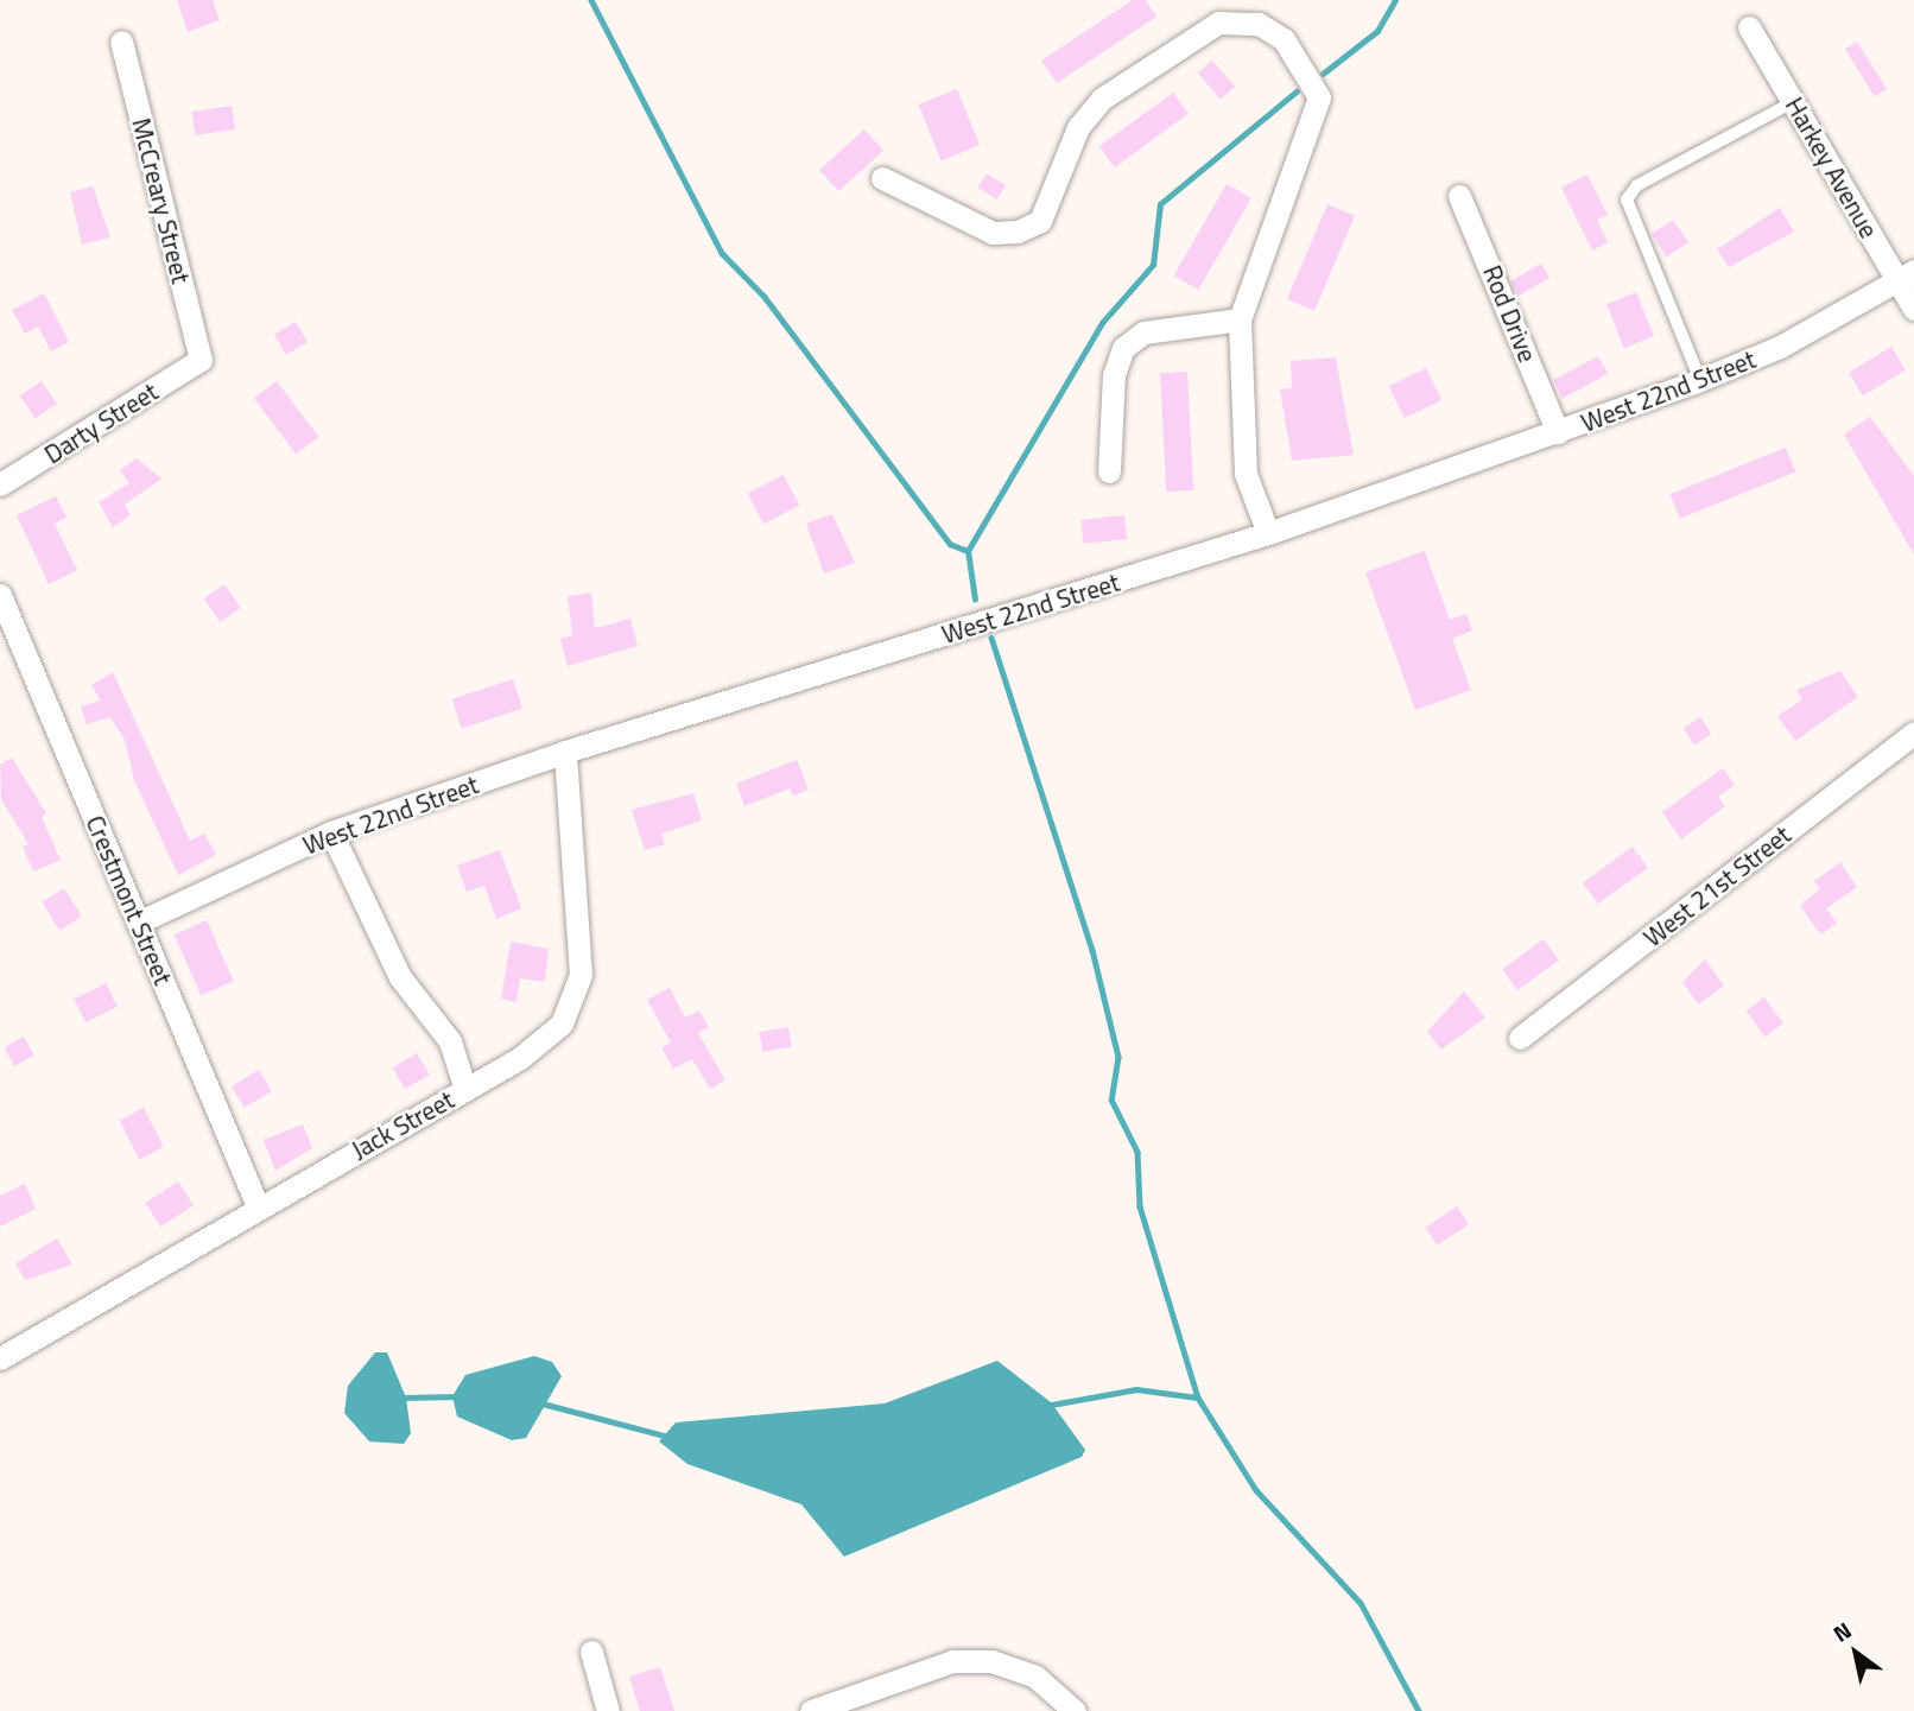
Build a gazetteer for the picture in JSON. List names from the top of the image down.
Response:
{
  "streets": {
    "street": [
      "Harkey Avenue",
      "McCreary Street",
      "Rod Drive",
      "West 22nd Street",
      "Darty Street",
      "West 21st Street",
      "Crestmont Street",
      "Jack Street"
    ]
  },
  "crossings": [
    ["Harkey Avenue", "West 22nd Street"],
    ["McCreary Street", "Darty Street"],
    ["Rod Drive", "West 22nd Street"],
    ["West 22nd Street", "Crestmont Street"],
    ["West 22nd Street", "Jack Street"],
    ["Crestmont Street", "Jack Street"]
  ],
  "north": "top left"
}
